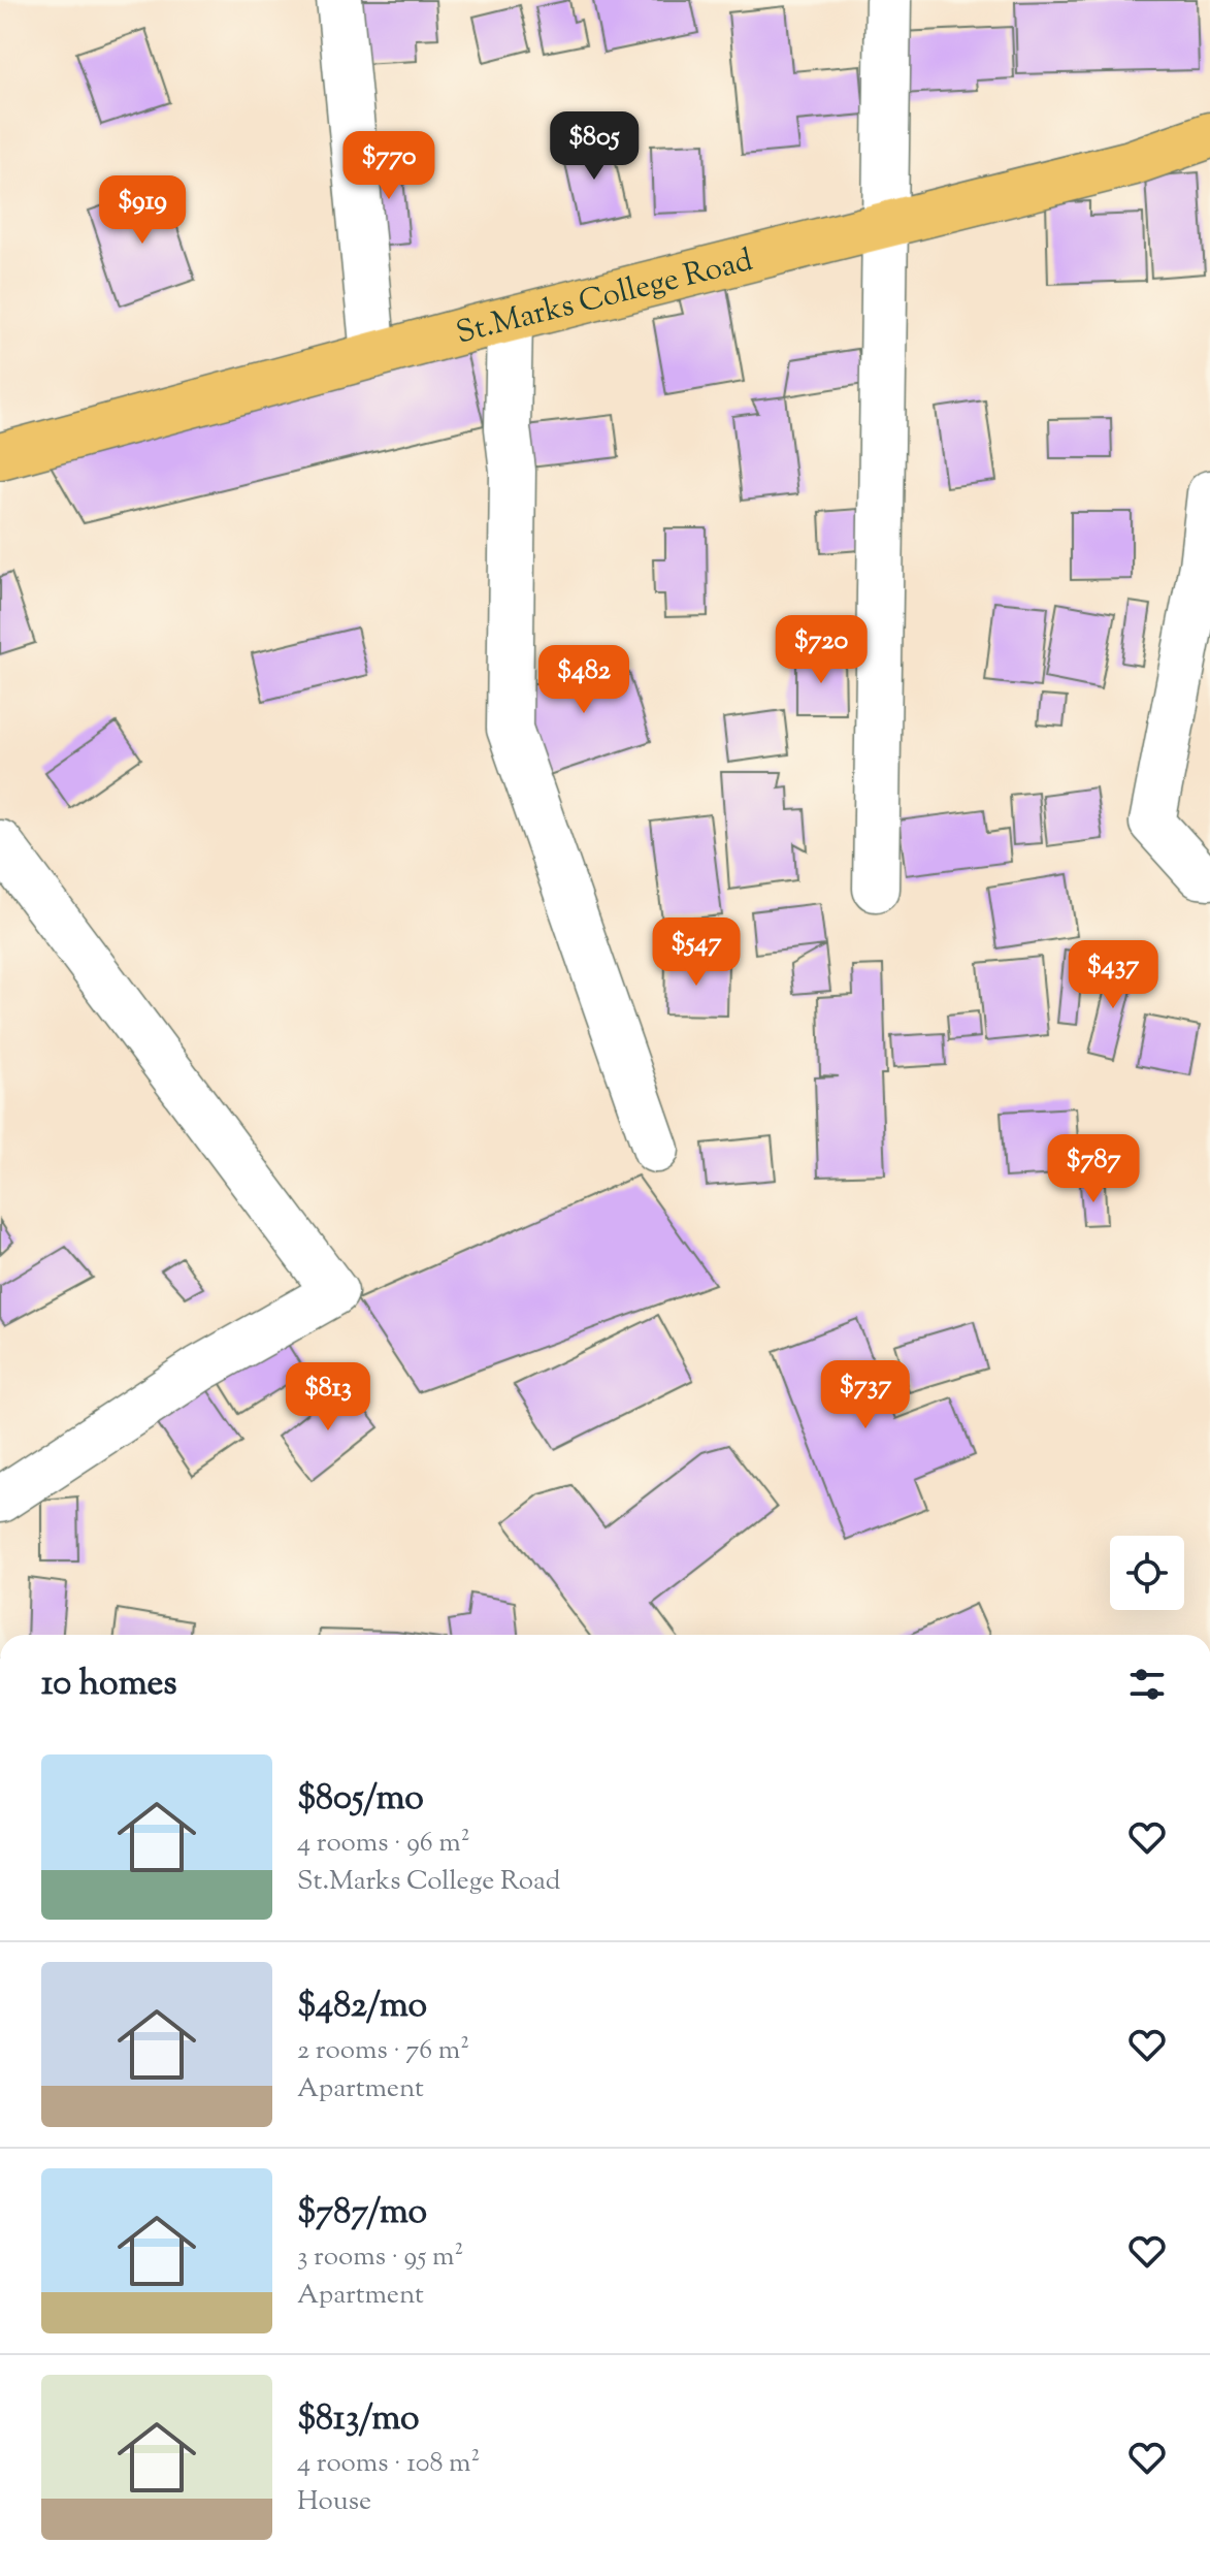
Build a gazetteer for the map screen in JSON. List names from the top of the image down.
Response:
{
  "streets": {
    "main road": ["St.Marks College Road"]
  },
  "page": {
    "price": [
      "$805",
      "$770",
      "$919",
      "$720",
      "$482",
      "$547",
      "$437",
      "$787",
      "$737",
      "$813"
    ],
    "heading": "10 homes",
    "list": [
      {
        "name": "$805/mo",
        "note": "4 rooms · 96 m² · St.Marks College Road"
      },
      {
        "name": "$482/mo",
        "note": "2 rooms · 76 m² · Apartment"
      },
      {
        "name": "$787/mo",
        "note": "3 rooms · 95 m² · Apartment"
      },
      {
        "name": "$813/mo",
        "note": "4 rooms · 108 m² · House"
      }
    ]
  }
}
